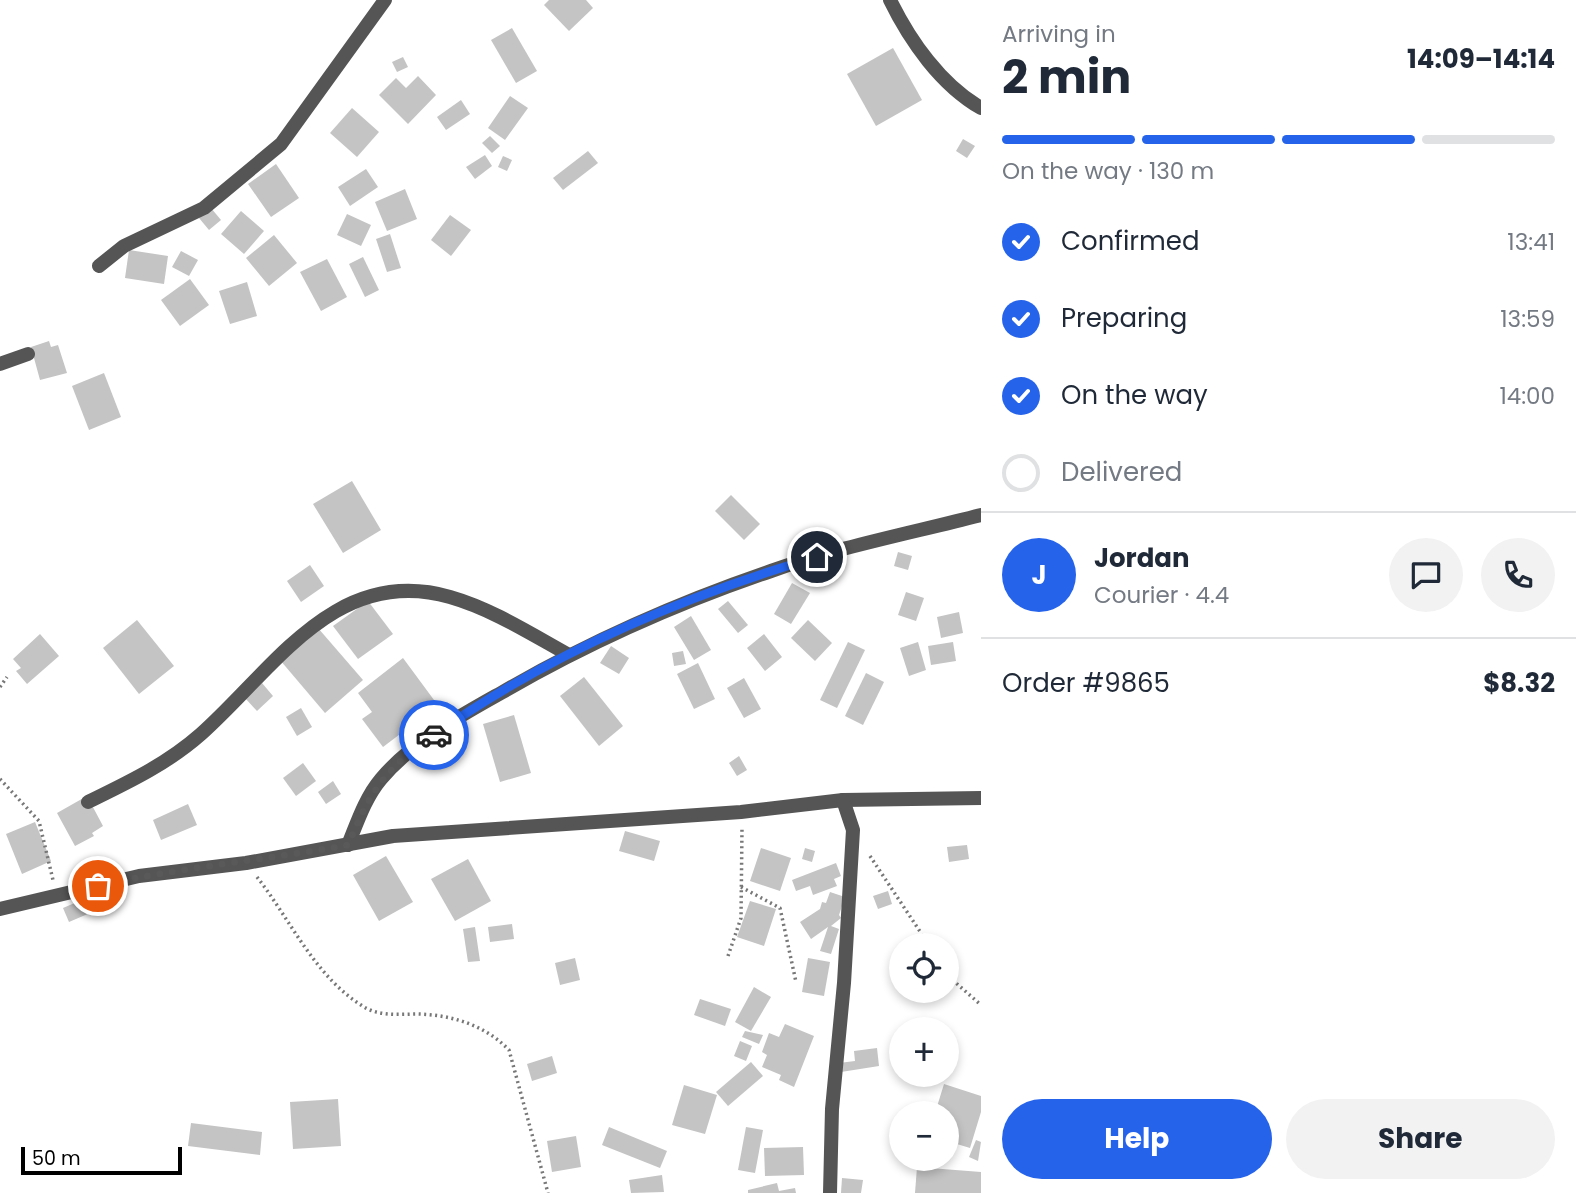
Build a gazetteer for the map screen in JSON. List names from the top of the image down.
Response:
{
  "scale_bar": "50 m",
  "page": {
    "heading": ["2 min", "Arriving in", "14:09–14:14"],
    "panel": [
      "Jordan",
      "Courier · 4.4",
      "Order #9865",
      "$8.32"
    ],
    "bar": "On the way · 130 m",
    "list": [
      ["Confirmed", "13:41"],
      ["Preparing", "13:59"],
      ["On the way", "14:00"],
      "Delivered"
    ],
    "round": "J",
    "map_buttons": ["+", "−"],
    "buttons": ["Help", "Share"],
    "scale": "50 m"
  }
}
